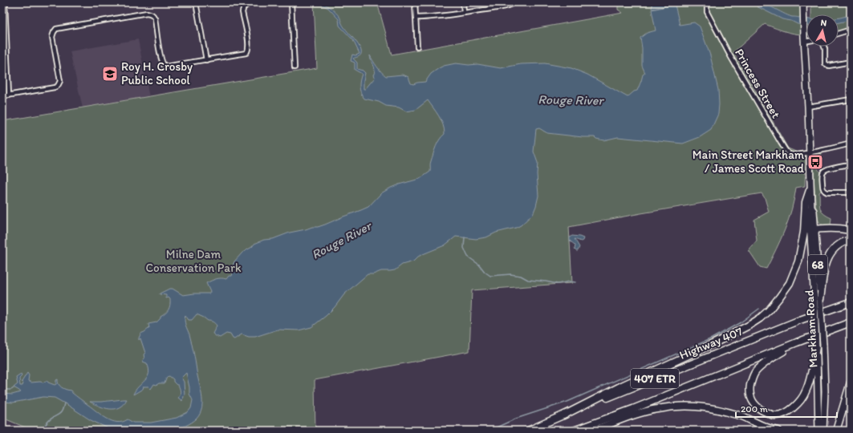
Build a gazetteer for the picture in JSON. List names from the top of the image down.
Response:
{
  "streets": {
    "highway": ["Highway 407", "407 ETR"],
    "main road": ["68", "Markham Road"],
    "street": ["Princess Street"]
  },
  "crossings": [
    ["Princess Street", "68"],
    ["68", "Markham Road"]
  ],
  "water": ["Rouge River"],
  "parks": ["Milne Dam Conservation Park"],
  "places": {
    "school or university": ["Roy H. Crosby Public School"],
    "bus stop": ["Main Street Markham / James Scott Road"]
  },
  "scale_bar": "200 m",
  "north": "top"
}
